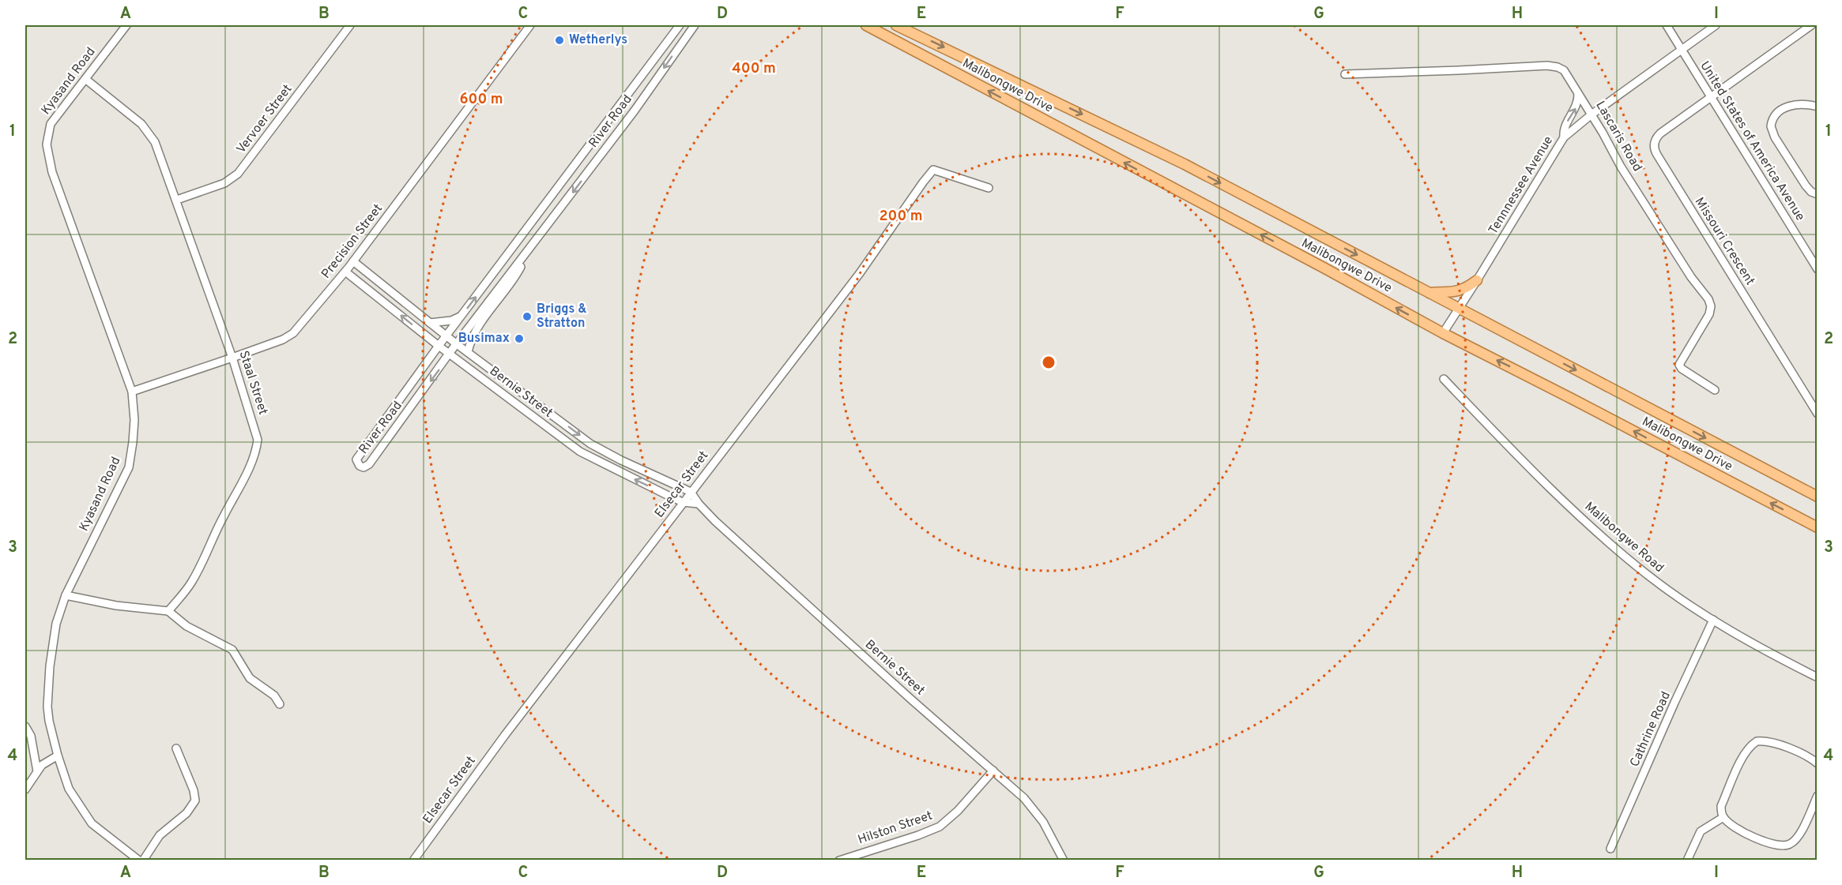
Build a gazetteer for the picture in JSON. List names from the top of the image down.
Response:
{
  "streets": {
    "main road": ["Malibongwe Drive"],
    "street": [
      "Kyasand Road",
      "Vervoer Street",
      "River Road",
      "Lascaris Road",
      "United States of America Avenue",
      "Tennnessee Avenue",
      "Precision Street",
      "Missouri Crescent",
      "Staal Street",
      "Bernie Street",
      "Elsecar Street",
      "Malibongwe Road",
      "Cathrine Road",
      "Hilston Street"
    ]
  },
  "crossings": [
    ["Kyasand Road", "Precision Street"],
    ["Kyasand Road", "Staal Street"],
    ["Malibongwe Drive", "Tennnessee Avenue"],
    ["Vervoer Street", "Staal Street"],
    ["River Road", "Bernie Street"],
    ["Lascaris Road", "Tennnessee Avenue"],
    ["United States of America Avenue", "Tennnessee Avenue"],
    ["United States of America Avenue", "Missouri Crescent"],
    ["Precision Street", "Staal Street"],
    ["Precision Street", "Bernie Street"],
    ["Bernie Street", "Elsecar Street"],
    ["Bernie Street", "Hilston Street"],
    ["Malibongwe Road", "Cathrine Road"]
  ],
  "places": ["Wetherlys", "Briggs & Stratton", "Busimax"],
  "grid": {
    "columns": [
      "A",
      "B",
      "C",
      "D",
      "E",
      "F",
      "G",
      "H",
      "I"
    ],
    "rows": [
      "1",
      "2",
      "3",
      "4"
    ]
  },
  "rings": ["400 m", "600 m", "200 m"]
}
